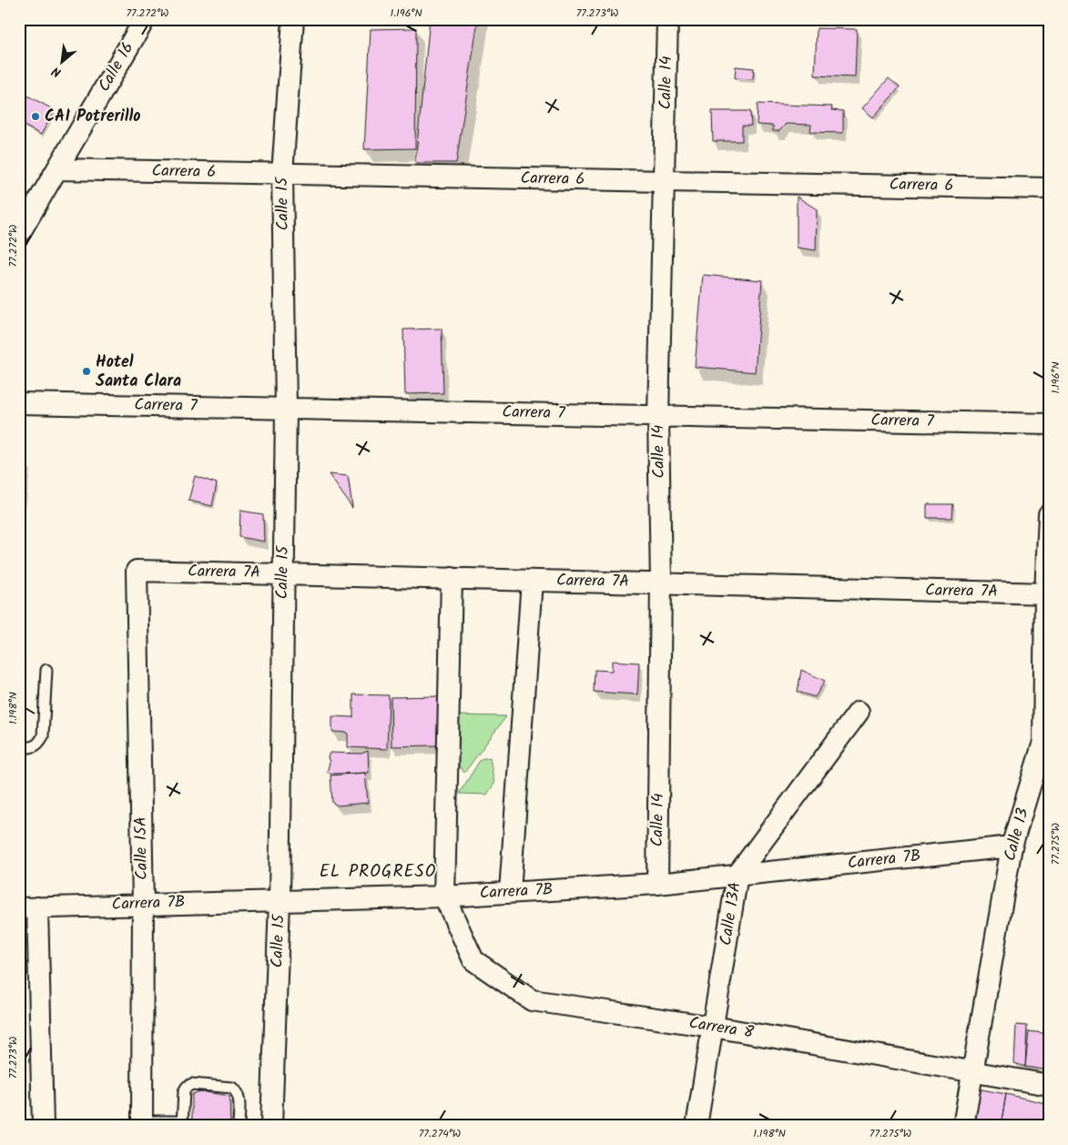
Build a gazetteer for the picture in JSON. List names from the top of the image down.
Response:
{
  "streets": {
    "street": [
      "Calle 16",
      "Calle 14",
      "Carrera 6",
      "Calle 15",
      "Carrera 7",
      "Carrera 7A",
      "Calle 13",
      "Calle 15A",
      "Carrera 7B",
      "Calle 13A",
      "Carrera 8"
    ]
  },
  "crossings": [
    ["Calle 16", "Carrera 6"],
    ["Calle 14", "Carrera 6"],
    ["Calle 14", "Carrera 7"],
    ["Calle 14", "Carrera 7A"],
    ["Calle 14", "Carrera 7B"],
    ["Carrera 6", "Calle 15"],
    ["Calle 15", "Carrera 7"],
    ["Calle 15", "Carrera 7A"],
    ["Calle 15", "Carrera 7B"],
    ["Carrera 7A", "Calle 13"],
    ["Carrera 7A", "Calle 15A"],
    ["Calle 13", "Carrera 7B"],
    ["Calle 13", "Carrera 8"],
    ["Calle 15A", "Carrera 7B"],
    ["Carrera 7B", "Calle 13A"],
    ["Carrera 7B", "Carrera 8"],
    ["Calle 13A", "Carrera 8"]
  ],
  "districts": ["EL PROGRESO"],
  "places": ["CAI Potrerillo", "Hotel Santa Clara"],
  "north": "bottom left",
  "coordinates": [
    "77.272°W",
    "1.196°N",
    "77.273°W",
    "1.198°N",
    "77.275°W",
    "77.274°W"
  ]
}
